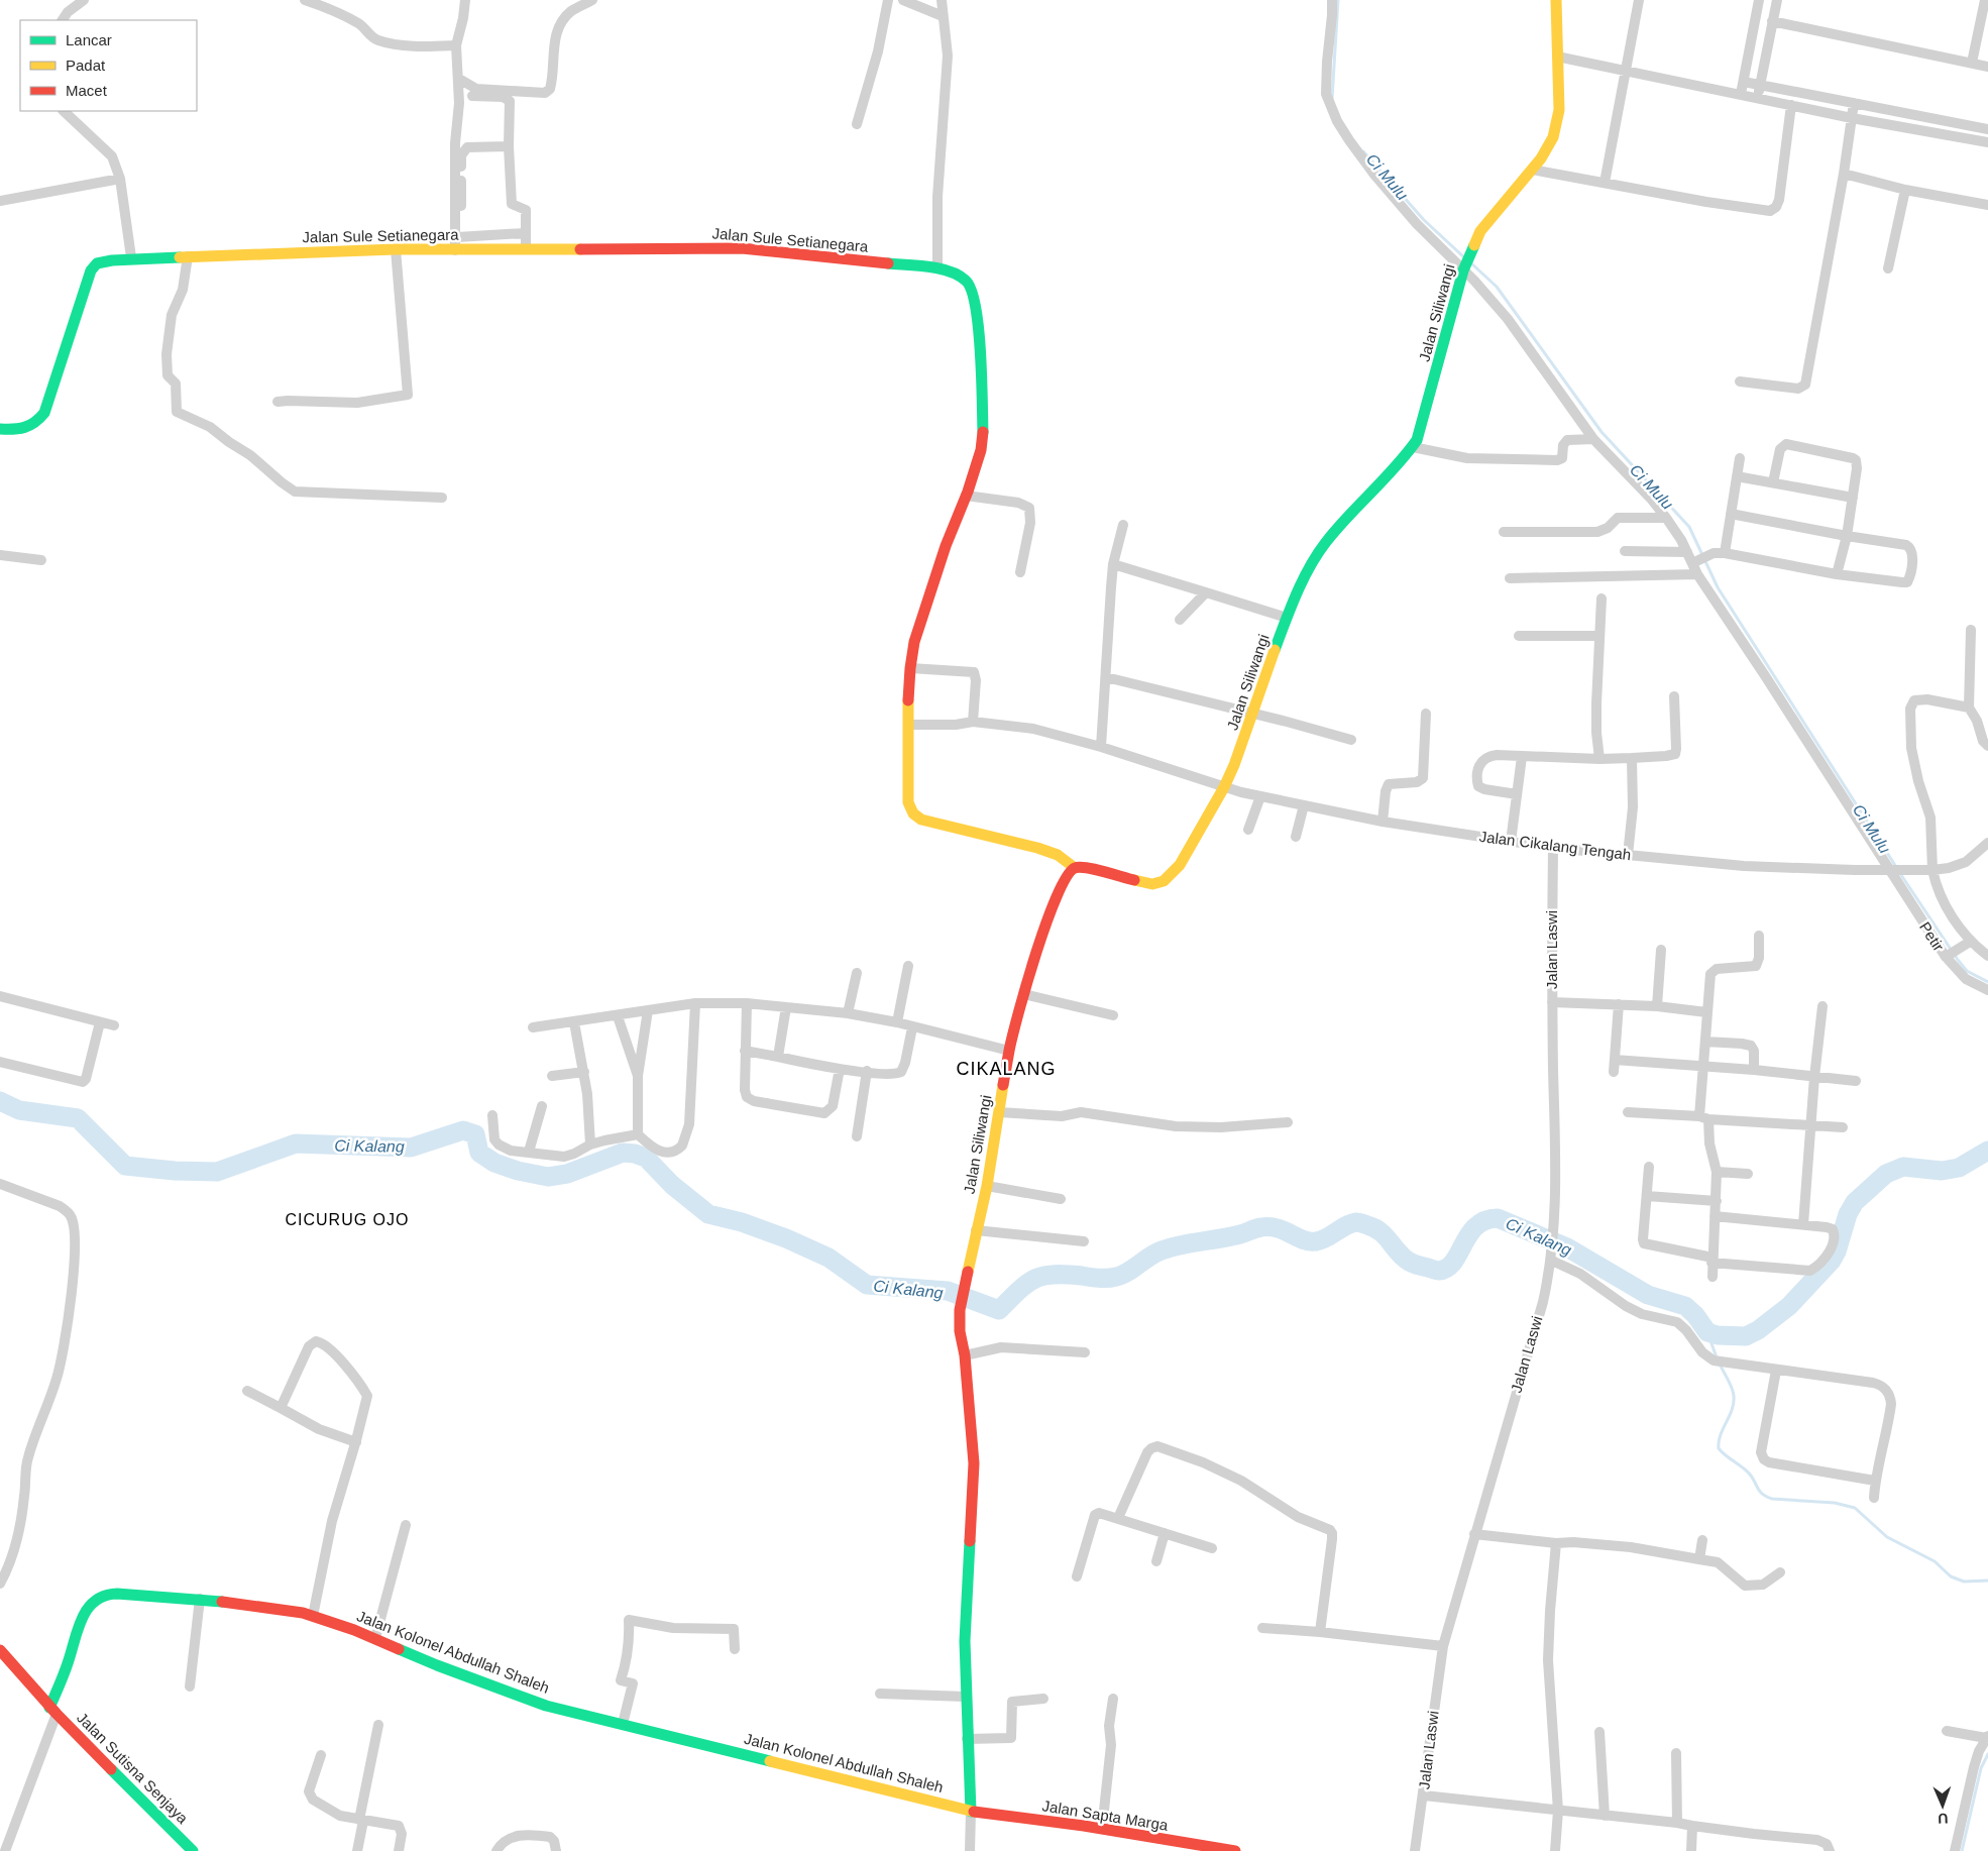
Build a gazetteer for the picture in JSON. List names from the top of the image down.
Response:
{
  "streets": {
    "street": [
      "Jalan Sule Setianegara",
      "Jalan Siliwangi",
      "Jalan Cikalang Tengah",
      "Petir",
      "Jalan Laswi",
      "Jalan Kolonel Abdullah Shaleh",
      "Jalan Sutisna Senjaya",
      "Jalan Sapta Marga"
    ]
  },
  "crossings": [
    ["Jalan Sule Setianegara", "Jalan Siliwangi"],
    ["Jalan Sule Setianegara", "Jalan Cikalang Tengah"],
    ["Jalan Siliwangi", "Jalan Cikalang Tengah"],
    ["Jalan Siliwangi", "Petir"],
    ["Jalan Siliwangi", "Jalan Kolonel Abdullah Shaleh"],
    ["Jalan Siliwangi", "Jalan Sapta Marga"],
    ["Jalan Cikalang Tengah", "Petir"],
    ["Jalan Cikalang Tengah", "Jalan Laswi"],
    ["Jalan Kolonel Abdullah Shaleh", "Jalan Sutisna Senjaya"],
    ["Jalan Kolonel Abdullah Shaleh", "Jalan Sapta Marga"]
  ],
  "districts": ["CIKALANG", "CICURUG OJO"],
  "water": ["Ci Mulu", "Ci Kalang"],
  "legend": ["Lancar", "Padat", "Macet"],
  "north": "bottom"
}
